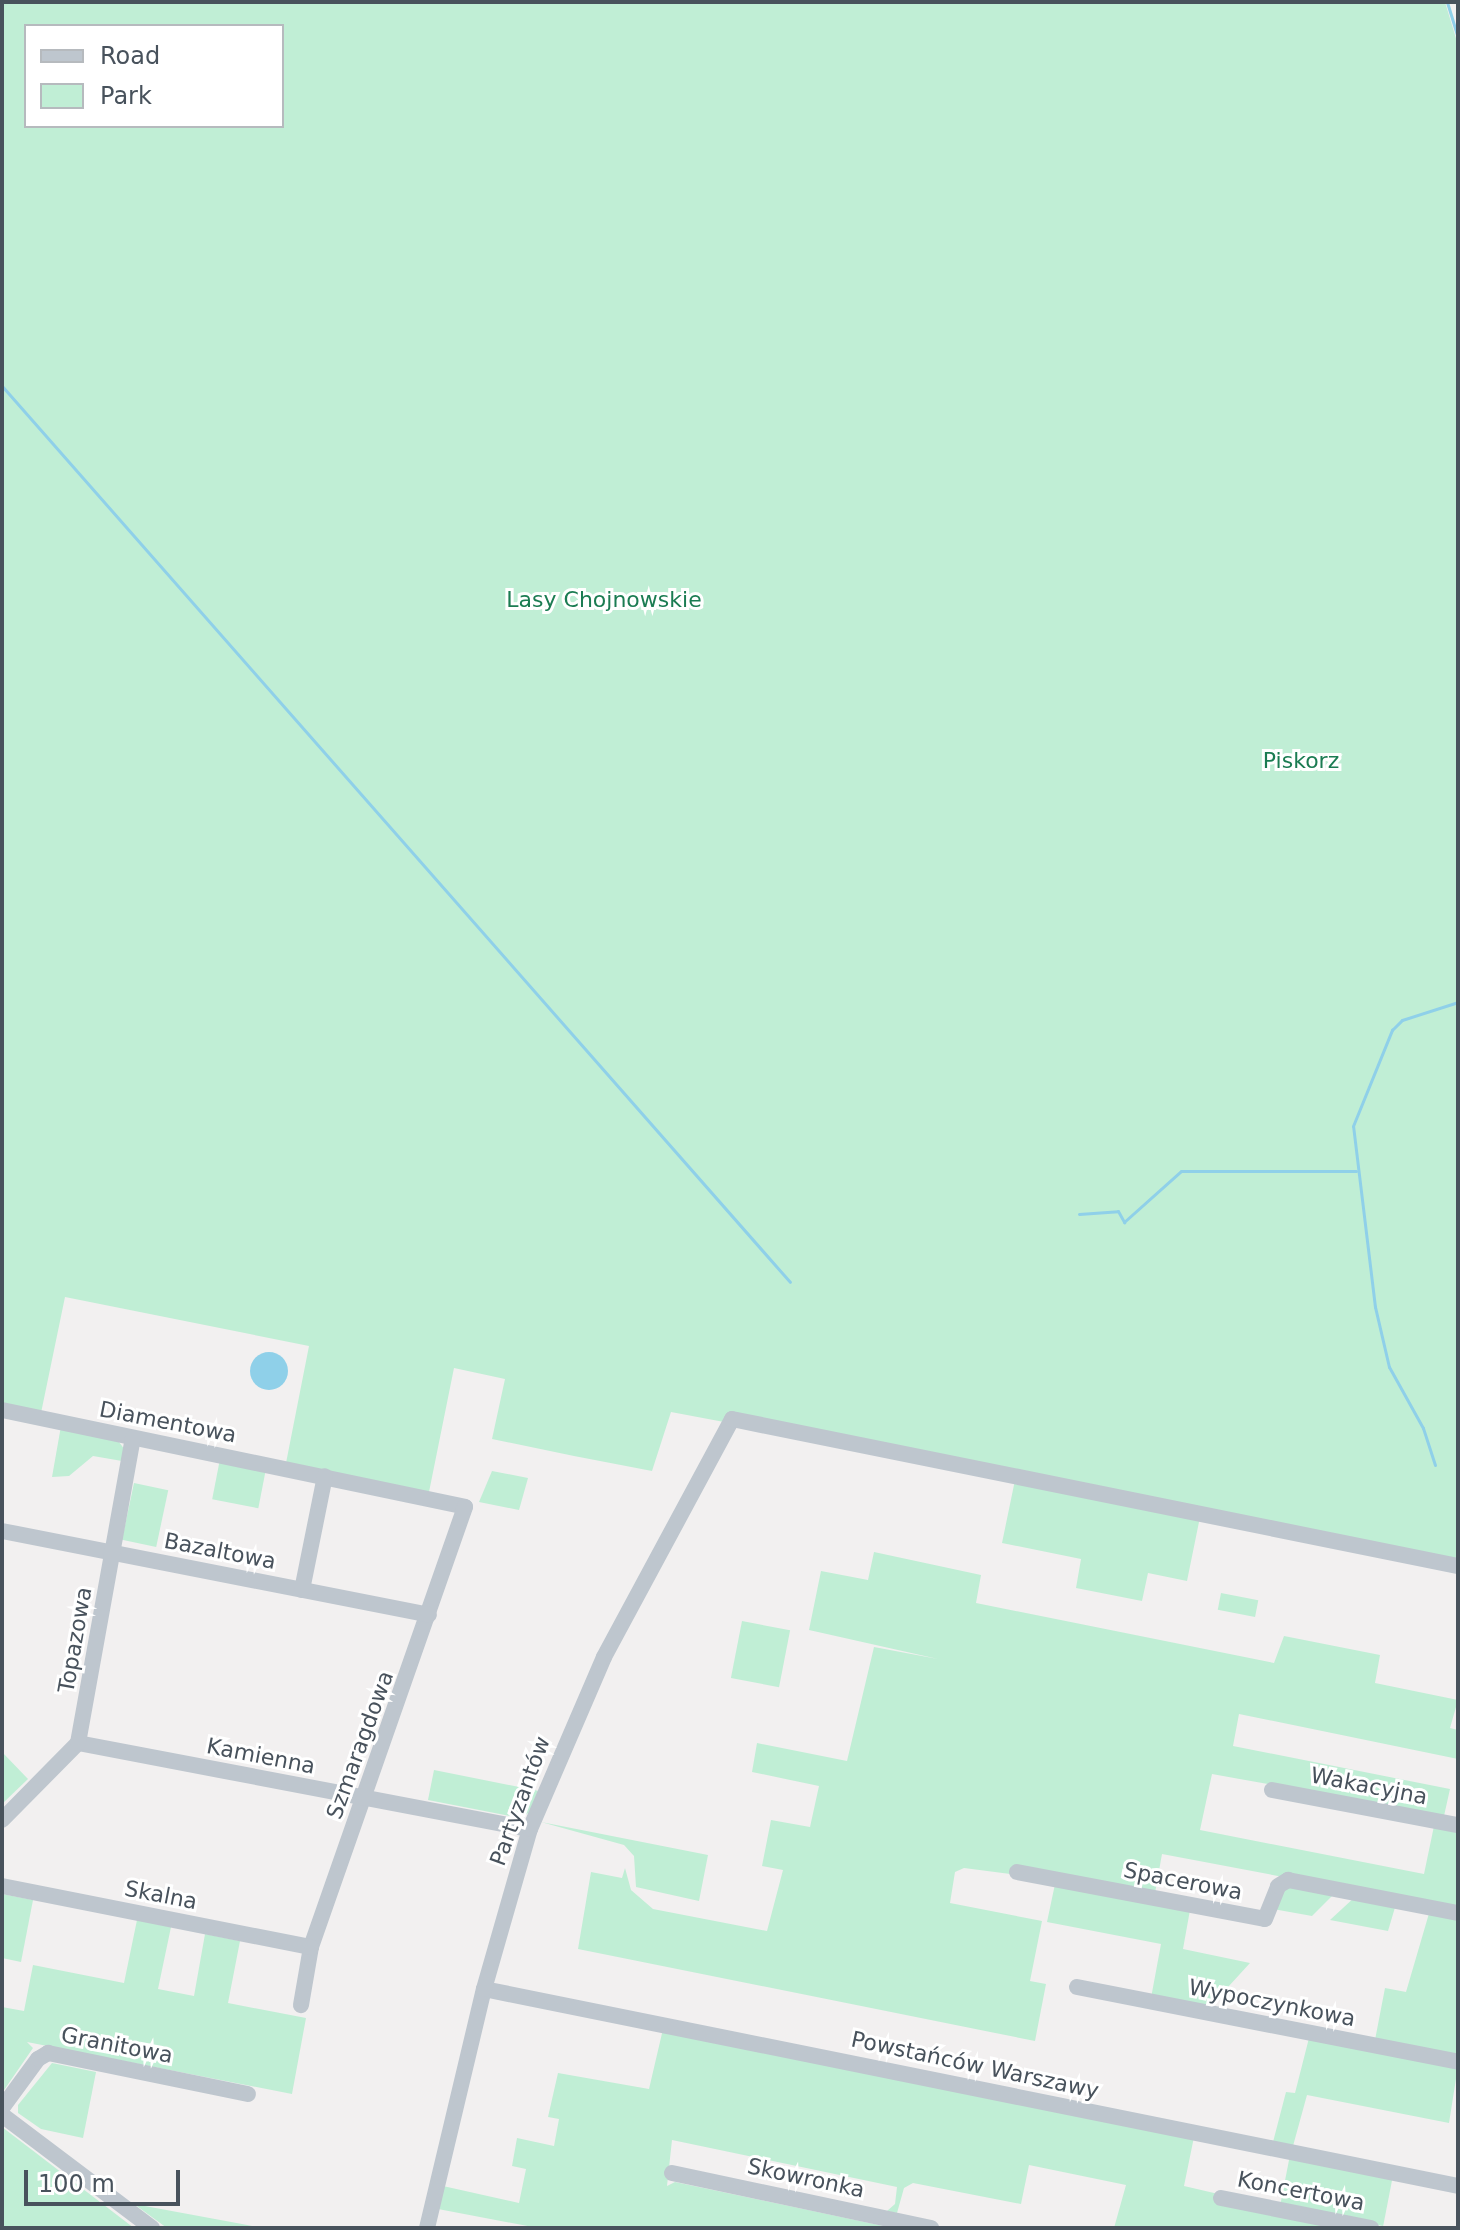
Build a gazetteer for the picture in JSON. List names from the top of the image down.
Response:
{
  "streets": {
    "street": [
      "Diamentowa",
      "Bazaltowa",
      "Topazowa",
      "Szmaragdowa",
      "Kamienna",
      "Wakacyjna",
      "Partyzantów",
      "Spacerowa",
      "Skalna",
      "Wypoczynkowa",
      "Granitowa",
      "Powstańców Warszawy",
      "Skowronka",
      "Koncertowa"
    ]
  },
  "crossings": [
    ["Diamentowa", "Topazowa"],
    ["Diamentowa", "Szmaragdowa"],
    ["Bazaltowa", "Topazowa"],
    ["Bazaltowa", "Szmaragdowa"],
    ["Topazowa", "Kamienna"],
    ["Szmaragdowa", "Kamienna"],
    ["Szmaragdowa", "Skalna"],
    ["Kamienna", "Partyzantów"],
    ["Partyzantów", "Powstańców Warszawy"]
  ],
  "parks": ["Lasy Chojnowskie", "Piskorz"],
  "legend": ["Road", "Park"],
  "scale_bar": "100 m"
}
